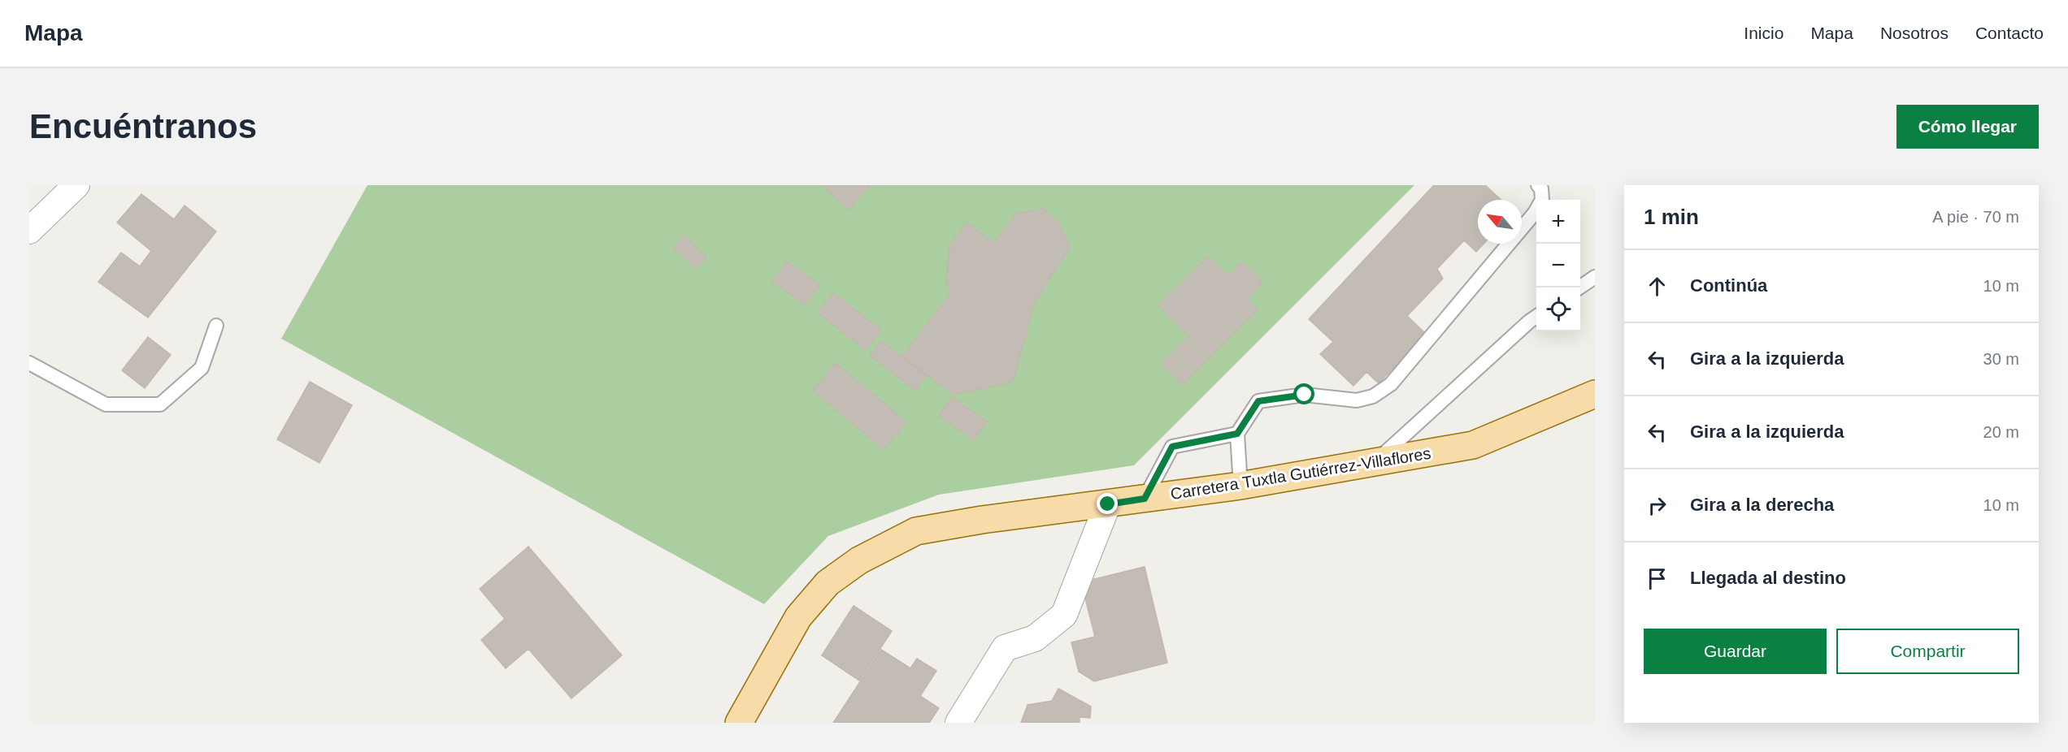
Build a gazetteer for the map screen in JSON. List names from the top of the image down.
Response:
{
  "streets": {
    "main road": ["Carretera Tuxtla Gutiérrez-Villaflores"]
  },
  "north": "top left",
  "page": {
    "header": "Mapa",
    "nav": [
      "Inicio",
      "Mapa",
      "Nosotros",
      "Contacto"
    ],
    "buttons": [
      "Cómo llegar",
      ["Guardar", "Compartir"]
    ],
    "title": "Encuéntranos",
    "heading": ["1 min", "A pie · 70 m"],
    "map_buttons": ["+", "−"],
    "list": [
      ["Continúa", "10 m"],
      ["Gira a la izquierda", "30 m"],
      ["Gira a la izquierda", "20 m"],
      ["Gira a la derecha", "10 m"],
      "Llegada al destino"
    ]
  }
}
